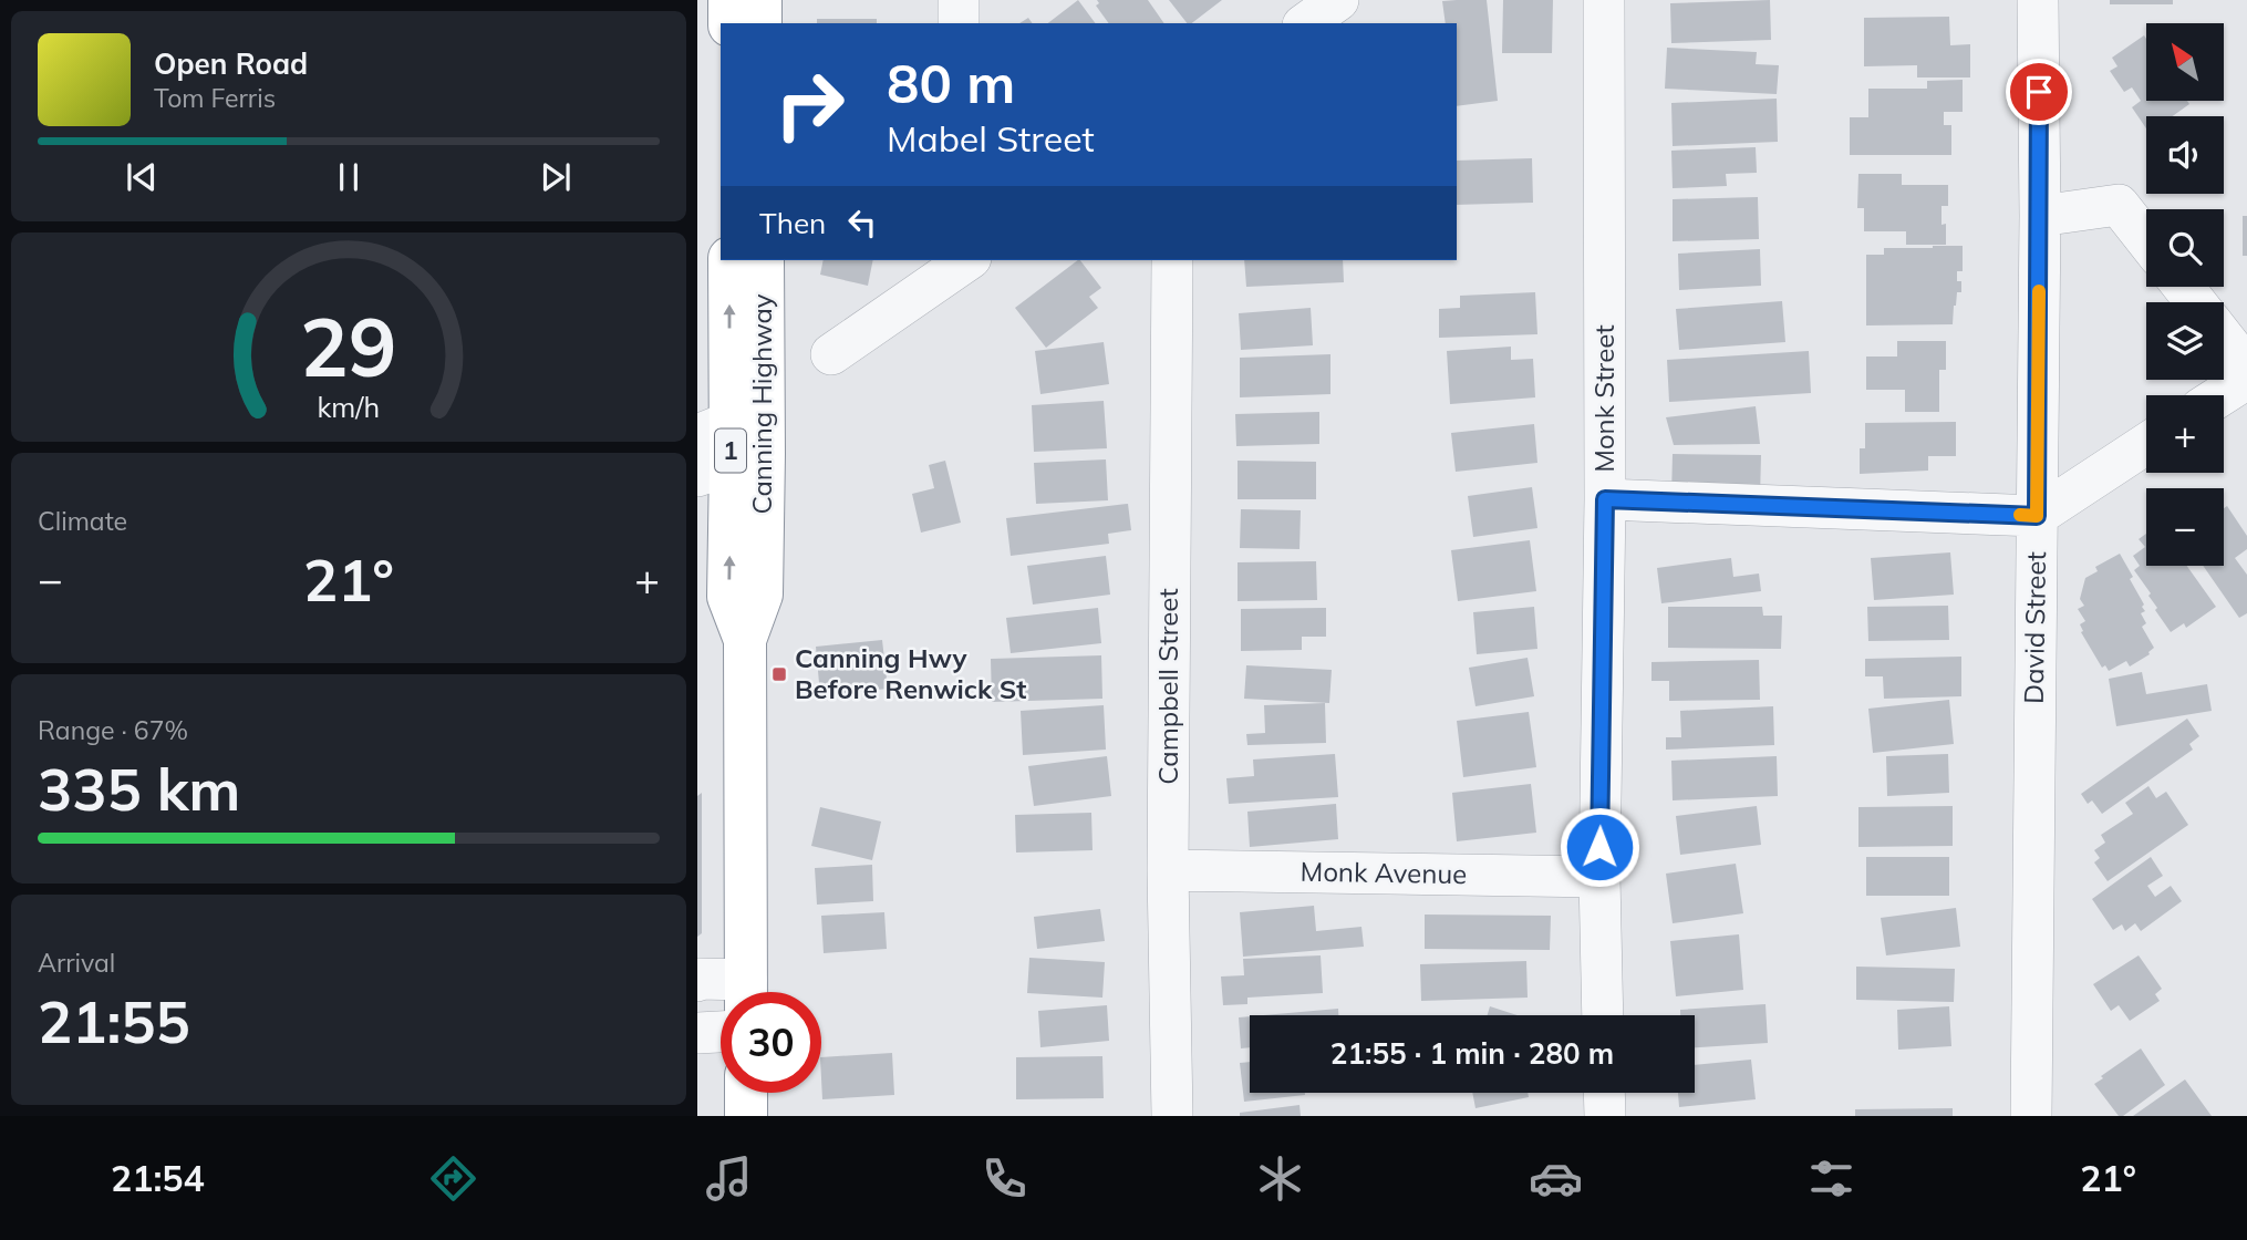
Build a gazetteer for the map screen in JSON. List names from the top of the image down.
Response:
{
  "streets": {
    "highway": ["Canning Highway", "1"],
    "street": [
      "Monk Street",
      "David Street",
      "Campbell Street",
      "Monk Avenue"
    ]
  },
  "crossings": [
    ["Monk Street", "Monk Avenue"],
    ["Campbell Street", "Monk Avenue"]
  ],
  "places": {
    "transit": ["Canning Hwy Before Renwick St"]
  },
  "north": "top left",
  "page": {
    "map_buttons": ["+", "−"],
    "turn": ["80 m", "Mabel Street"],
    "song": ["Open Road", "Tom Ferris"],
    "then": "Then",
    "tile": [
      "Climate",
      ["Range · 67%", "335 km"],
      ["Arrival", "21:55"]
    ],
    "heat": ["−", "21°", "+"],
    "limit": "30",
    "trip": "21:55 · 1 min · 280 m",
    "tabs": ["21:54", "21°"],
    "gauge": ["29", "km/h"]
  }
}
